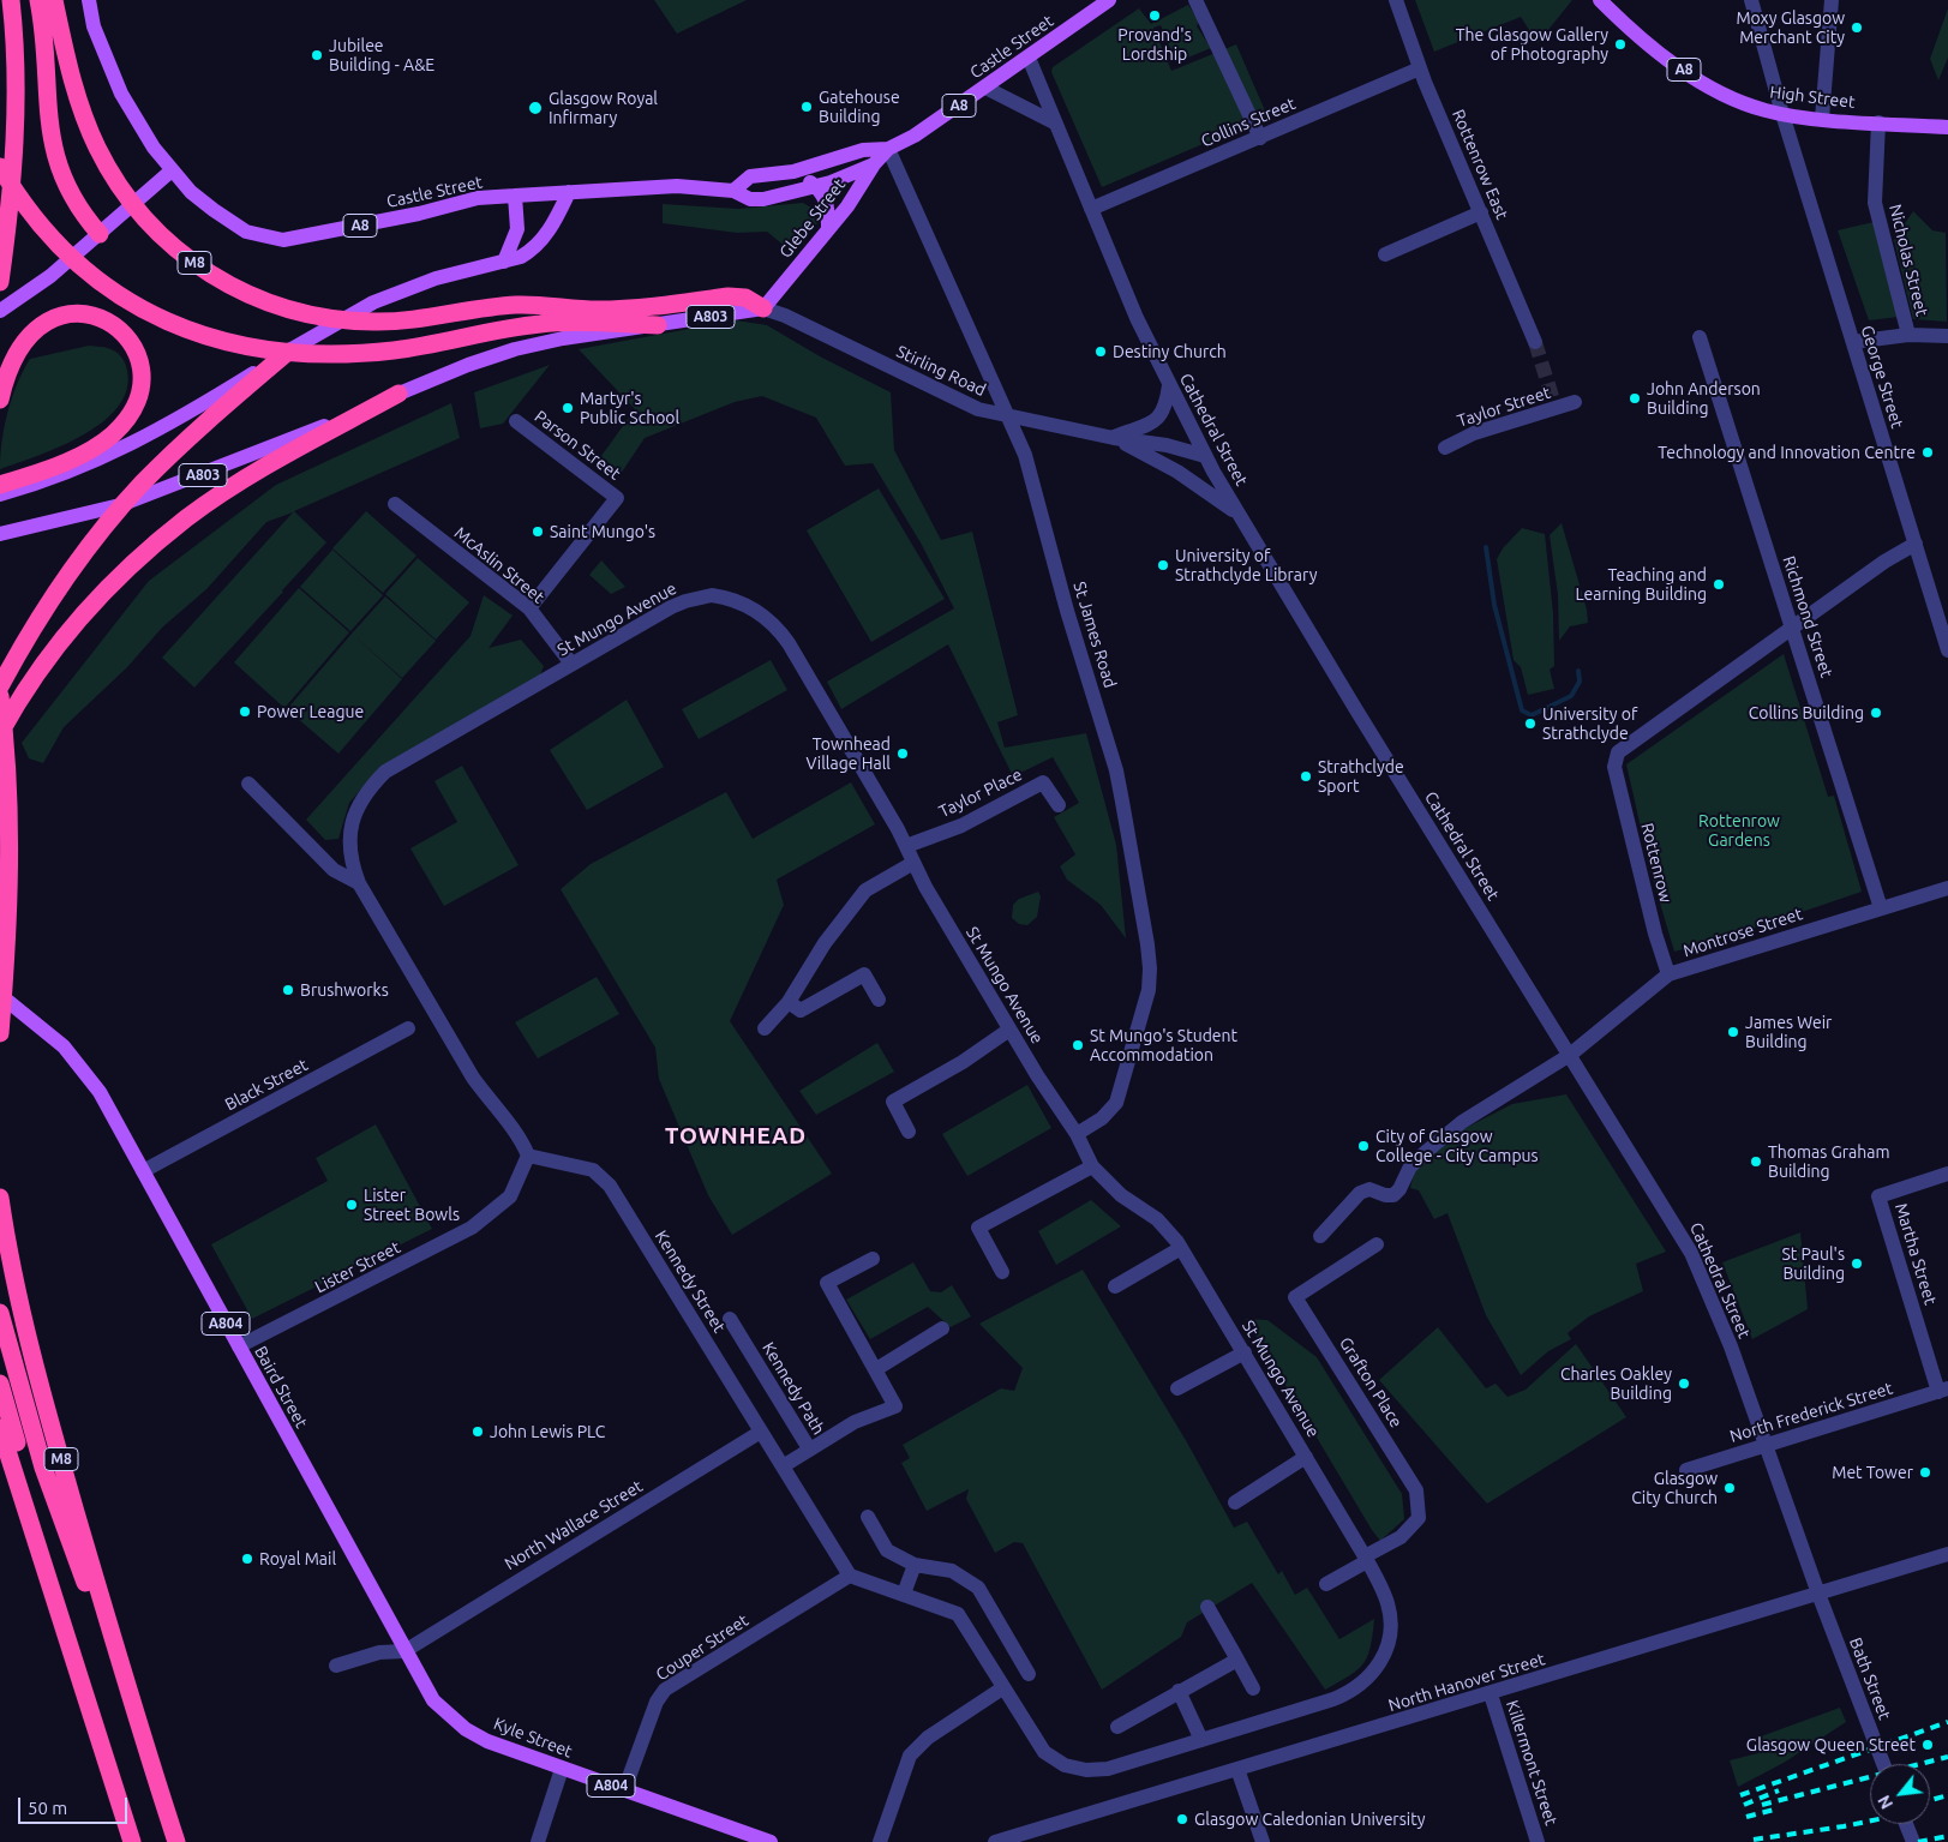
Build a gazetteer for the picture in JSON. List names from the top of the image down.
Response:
{
  "streets": {
    "highway": ["M8"],
    "main road": [
      "Castle Street",
      "A8",
      "High Street",
      "Glebe Street",
      "A803",
      "A804",
      "Baird Street",
      "Kyle Street"
    ],
    "street": [
      "Collins Street",
      "Rottenrow East",
      "Nicholas Street",
      "Stirling Road",
      "George Street",
      "Taylor Street",
      "Cathedral Street",
      "Parson Street",
      "McAslin Street",
      "Richmond Street",
      "St Mungo Avenue",
      "St James Road",
      "Taylor Place",
      "Rottenrow",
      "Montrose Street",
      "Black Street",
      "Martha Street",
      "Lister Street",
      "Kennedy Street",
      "Grafton Place",
      "Kennedy Path",
      "North Frederick Street",
      "North Wallace Street",
      "Couper Street",
      "Bath Street",
      "North Hanover Street",
      "Killermont Street"
    ]
  },
  "crossings": [
    ["Castle Street", "A8"],
    ["Castle Street", "Glebe Street"],
    ["Castle Street", "Cathedral Street"],
    ["Castle Street", "St James Road"],
    ["High Street", "Nicholas Street"],
    ["High Street", "George Street"],
    ["Collins Street", "Rottenrow East"],
    ["Collins Street", "Cathedral Street"],
    ["Glebe Street", "M8"],
    ["Glebe Street", "A803"],
    ["Glebe Street", "Stirling Road"],
    ["Glebe Street", "St James Road"],
    ["M8", "A803"],
    ["M8", "Stirling Road"],
    ["A803", "Stirling Road"],
    ["Stirling Road", "Cathedral Street"],
    ["Stirling Road", "St James Road"],
    ["Cathedral Street", "Montrose Street"],
    ["Cathedral Street", "North Frederick Street"],
    ["Cathedral Street", "Bath Street"],
    ["Cathedral Street", "North Hanover Street"],
    ["Parson Street", "McAslin Street"],
    ["McAslin Street", "St Mungo Avenue"],
    ["Richmond Street", "Rottenrow"],
    ["Richmond Street", "Montrose Street"],
    ["St Mungo Avenue", "St James Road"],
    ["St Mungo Avenue", "Taylor Place"],
    ["St Mungo Avenue", "Grafton Place"],
    ["Rottenrow", "Montrose Street"],
    ["Black Street", "Baird Street"],
    ["Martha Street", "North Frederick Street"],
    ["Lister Street", "Kennedy Street"],
    ["Lister Street", "Baird Street"],
    ["Kennedy Street", "Kennedy Path"],
    ["Kennedy Street", "North Wallace Street"],
    ["Kennedy Street", "Couper Street"],
    ["Baird Street", "North Wallace Street"],
    ["Baird Street", "Kyle Street"],
    ["Couper Street", "Kyle Street"],
    ["Bath Street", "North Hanover Street"],
    ["North Hanover Street", "Killermont Street"]
  ],
  "districts": ["TOWNHEAD"],
  "parks": ["Rottenrow Gardens"],
  "places": [
    "Provand's Lordship",
    "Moxy Glasgow Merchant City",
    "The Glasgow Gallery of Photography",
    "Jubilee Building - A&E",
    "Gatehouse Building",
    "Glasgow Royal Infirmary",
    "Destiny Church",
    "John Anderson Building",
    "Martyr's Public School",
    "Technology and Innovation Centre",
    "Saint Mungo's",
    "University of Strathclyde Library",
    "Teaching and Learning Building",
    "Power League",
    "Collins Building",
    "University of Strathclyde",
    "Townhead Village Hall",
    "Strathclyde Sport",
    "Brushworks",
    "James Weir Building",
    "St Mungo's Student Accommodation",
    "City of Glasgow College - City Campus",
    "Thomas Graham Building",
    "Lister Street Bowls",
    "St Paul's Building",
    "Charles Oakley Building",
    "John Lewis PLC",
    "Met Tower",
    "Glasgow City Church",
    "Royal Mail",
    "Glasgow Queen Street",
    "Glasgow Caledonian University"
  ],
  "scale_bar": "50 m",
  "north": "bottom left"
}
